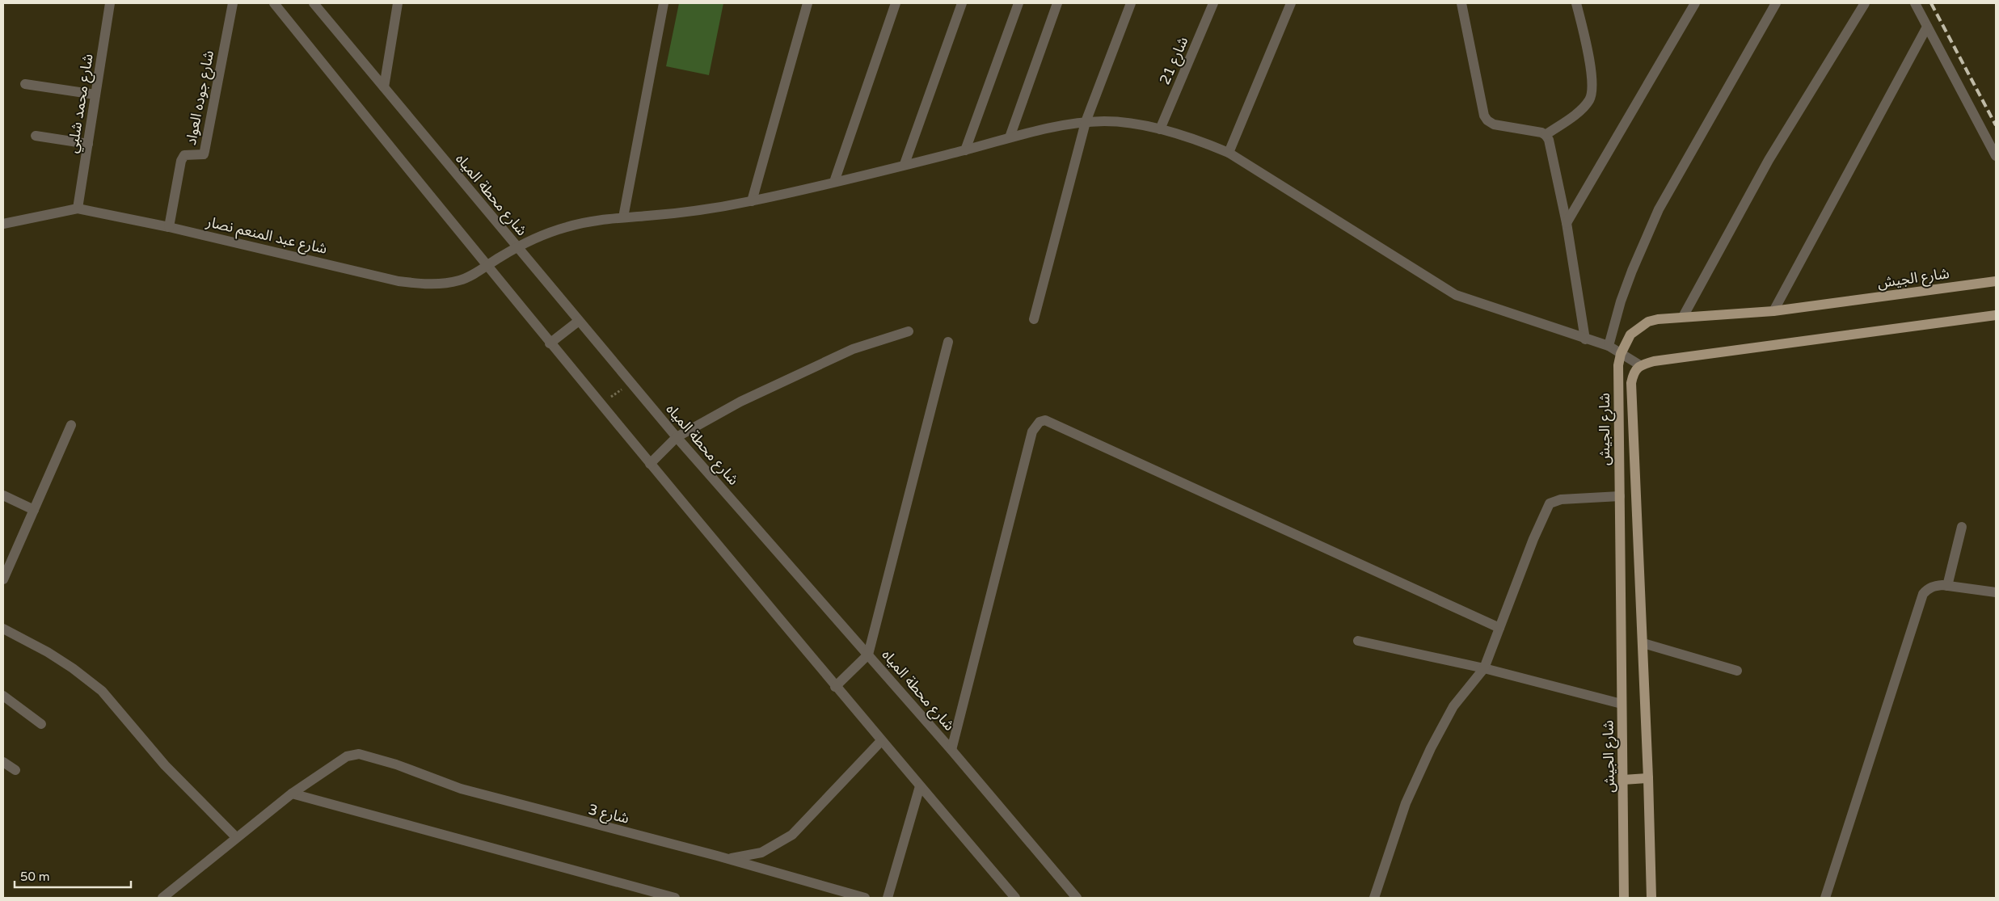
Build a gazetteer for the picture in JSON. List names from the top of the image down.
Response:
{
  "streets": {
    "main road": ["شارع الجيش"],
    "street": [
      "شارع 21",
      "شارع جوده العواد",
      "شارع محمد شلبي",
      "شارع محطة المياه",
      "شارع عبد المنعم نصار",
      "شارع 3"
    ]
  },
  "crossings": [
    ["شارع 21", "شارع عبد المنعم نصار"],
    ["شارع جوده العواد", "شارع عبد المنعم نصار"],
    ["شارع محمد شلبي", "شارع عبد المنعم نصار"],
    ["شارع محطة المياه", "شارع عبد المنعم نصار"],
    ["شارع عبد المنعم نصار", "شارع الجيش"]
  ],
  "scale_bar": "50 m"
}
